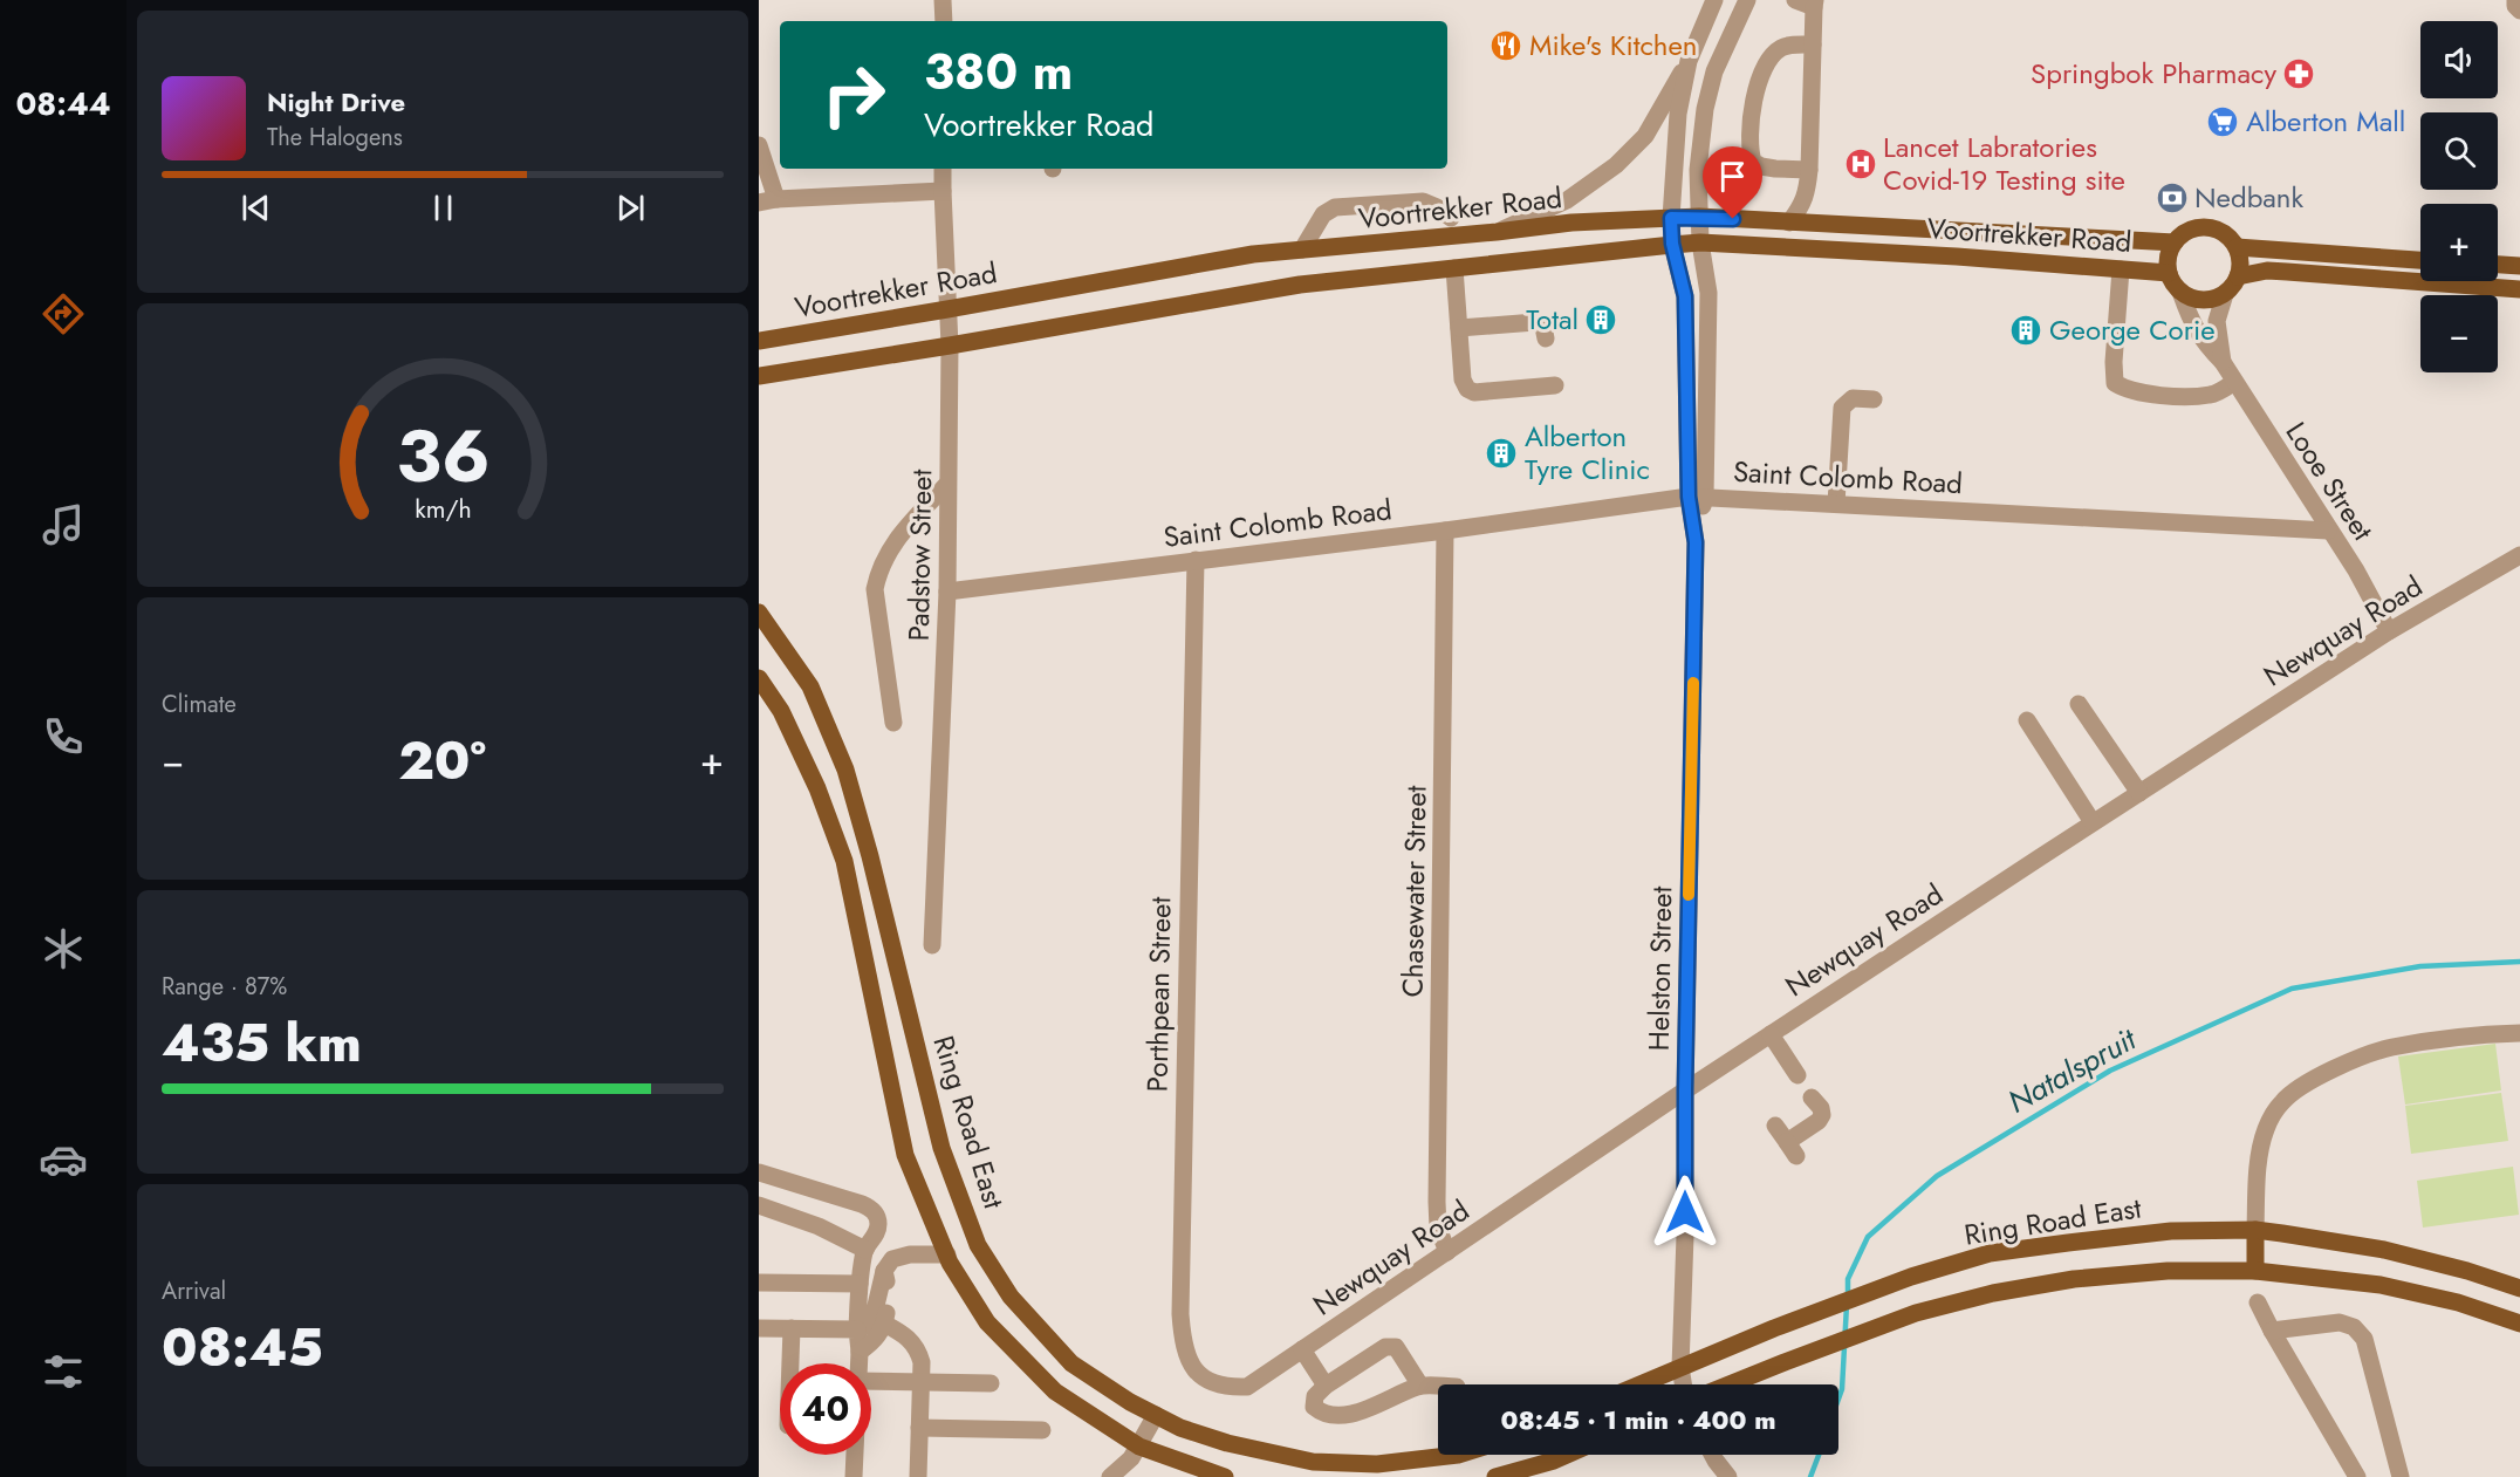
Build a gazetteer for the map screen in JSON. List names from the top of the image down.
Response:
{
  "streets": {
    "main road": ["Voortrekker Road", "Ring Road East"],
    "street": [
      "Saint Colomb Road",
      "Looe Street",
      "Padstow Street",
      "Newquay Road",
      "Chasewater Street",
      "Helston Street",
      "Porthpean Street"
    ]
  },
  "crossings": [
    ["Voortrekker Road", "Looe Street"],
    ["Voortrekker Road", "Padstow Street"],
    ["Voortrekker Road", "Helston Street"],
    ["Saint Colomb Road", "Looe Street"],
    ["Saint Colomb Road", "Padstow Street"],
    ["Saint Colomb Road", "Chasewater Street"],
    ["Saint Colomb Road", "Helston Street"],
    ["Saint Colomb Road", "Porthpean Street"],
    ["Looe Street", "Newquay Road"],
    ["Newquay Road", "Chasewater Street"],
    ["Newquay Road", "Helston Street"],
    ["Newquay Road", "Porthpean Street"],
    ["Helston Street", "Ring Road East"]
  ],
  "water": ["Natalspruit"],
  "places": {
    "restaurant": ["Mike's Kitchen"],
    "pharmacy": ["Springbok Pharmacy"],
    "supermarket": ["Alberton Mall"],
    "hospital": ["Lancet Labratories Covid-19 Testing site"],
    "bank": ["Nedbank"],
    "building": ["Total", "George Corie", "Alberton Tyre Clinic"]
  },
  "page": {
    "tabs": "08:44",
    "map_buttons": ["+", "−"],
    "turn": ["380 m", "Voortrekker Road"],
    "song": ["Night Drive", "The Halogens"],
    "tile": [
      "Climate",
      ["Range · 87%", "435 km"],
      ["Arrival", "08:45"]
    ],
    "heat": ["−", "20°", "+"],
    "limit": "40",
    "trip": "08:45 · 1 min · 400 m",
    "gauge": ["36", "km/h"]
  }
}
